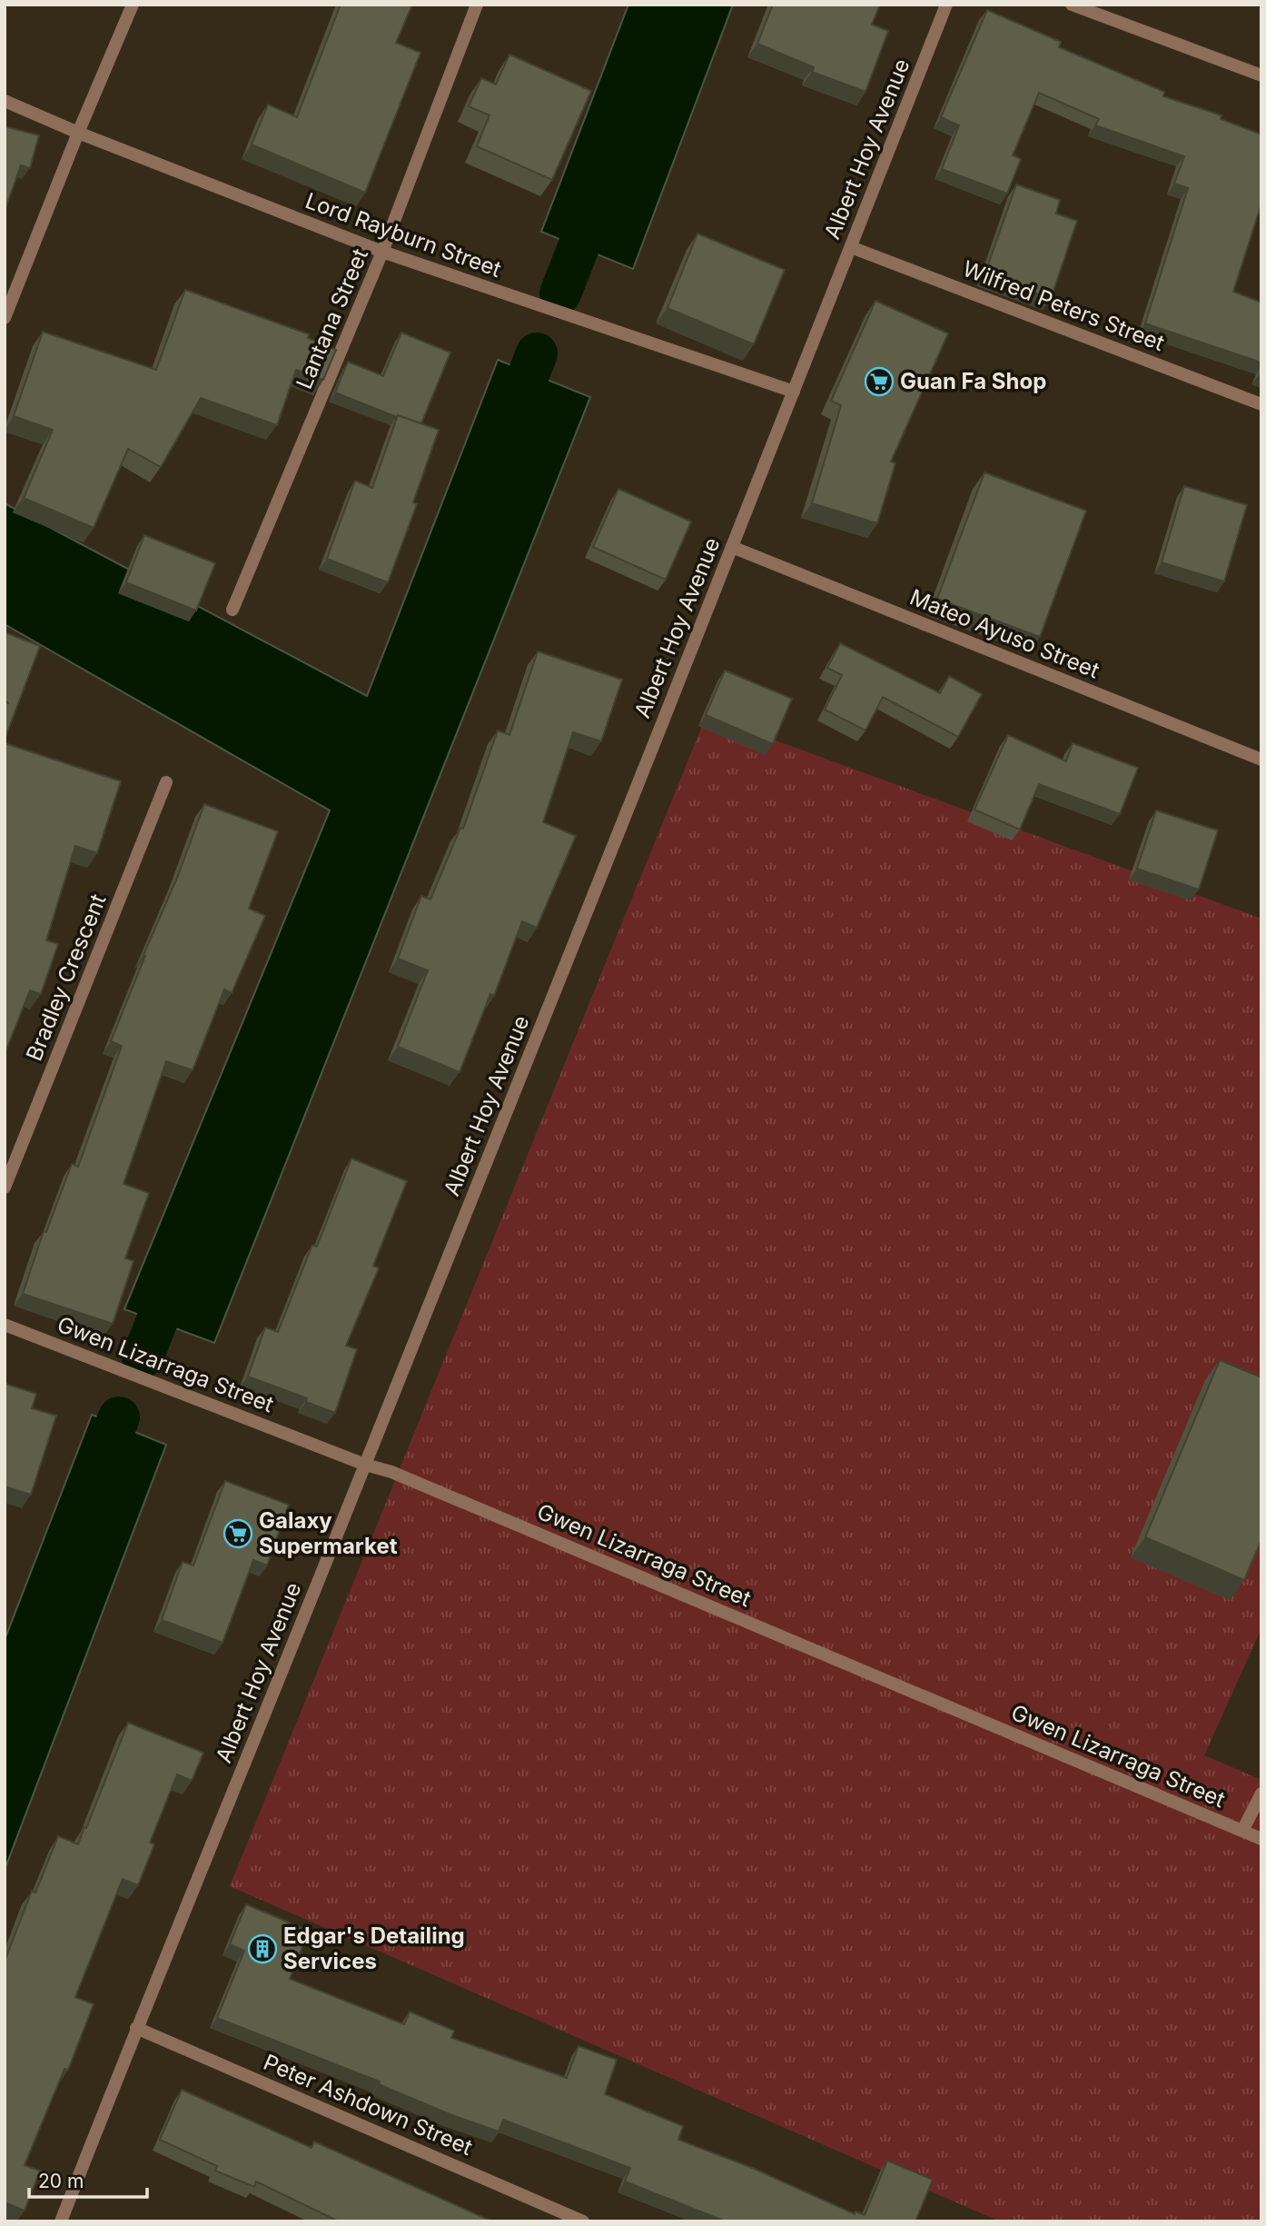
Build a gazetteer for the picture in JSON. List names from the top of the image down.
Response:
{
  "streets": {
    "street": [
      "Albert Hoy Avenue",
      "Lord Rayburn Street",
      "Wilfred Peters Street",
      "Lantana Street",
      "Mateo Ayuso Street",
      "Bradley Crescent",
      "Gwen Lizarraga Street",
      "Peter Ashdown Street"
    ]
  },
  "crossings": [
    ["Albert Hoy Avenue", "Lord Rayburn Street"],
    ["Albert Hoy Avenue", "Wilfred Peters Street"],
    ["Albert Hoy Avenue", "Mateo Ayuso Street"],
    ["Albert Hoy Avenue", "Gwen Lizarraga Street"],
    ["Albert Hoy Avenue", "Peter Ashdown Street"],
    ["Lord Rayburn Street", "Lantana Street"]
  ],
  "places": {
    "supermarket": ["Guan Fa Shop", "Galaxy Supermarket"],
    "building": ["Edgar's Detailing Services"]
  },
  "scale_bar": "20 m"
}
